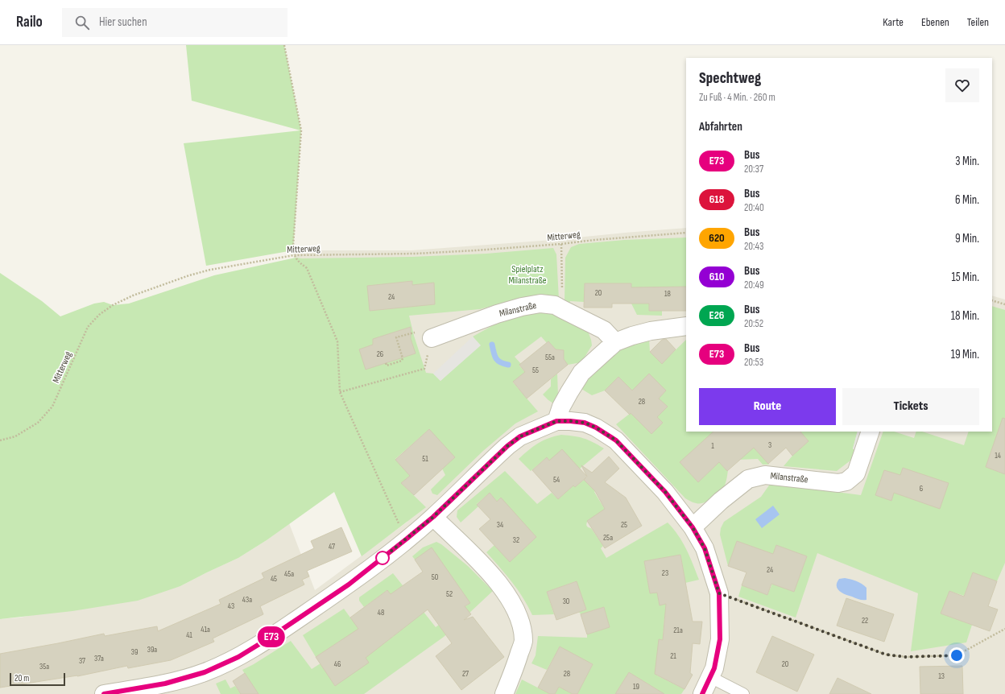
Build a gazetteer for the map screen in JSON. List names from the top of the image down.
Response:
{
  "streets": {
    "street": ["Milanstraße"],
    "path": ["Mitterweg"]
  },
  "parks": ["Spielplatz Milanstraße"],
  "lines": ["bus line E73"],
  "house_numbers": [
    "20",
    "18",
    "24",
    "26",
    "55a",
    "55",
    "28",
    "3",
    "1",
    "14",
    "51",
    "54",
    "6",
    "34",
    "25",
    "25a",
    "32",
    "47",
    "24",
    "23",
    "45a",
    "50",
    "45",
    "52",
    "43a",
    "30",
    "43",
    "48",
    "22",
    "41a",
    "21a",
    "41",
    "39a",
    "39",
    "21",
    "37a",
    "37",
    "46",
    "20",
    "35a",
    "27",
    "28",
    "13",
    "19"
  ],
  "scale_bar": "20 m",
  "page": {
    "header": "Railo",
    "search": "Hier suchen",
    "nav": ["Karte", "Ebenen", "Teilen"],
    "on_map": "E73",
    "heading": [
      ["Spechtweg", "Zu Fuß · 4 Min. · 260 m"],
      "Abfahrten"
    ],
    "list": [
      {
        "mark": "E73",
        "name": "Bus",
        "note": "20:37",
        "value": "3 Min."
      },
      {
        "mark": "618",
        "name": "Bus",
        "note": "20:40",
        "value": "6 Min."
      },
      {
        "mark": "620",
        "name": "Bus",
        "note": "20:43",
        "value": "9 Min."
      },
      {
        "mark": "610",
        "name": "Bus",
        "note": "20:49",
        "value": "15 Min."
      },
      {
        "mark": "E26",
        "name": "Bus",
        "note": "20:52",
        "value": "18 Min."
      },
      {
        "mark": "E73",
        "name": "Bus",
        "note": "20:53",
        "value": "19 Min."
      }
    ],
    "buttons": ["Route", "Tickets"],
    "scale": "20 m"
  }
}
